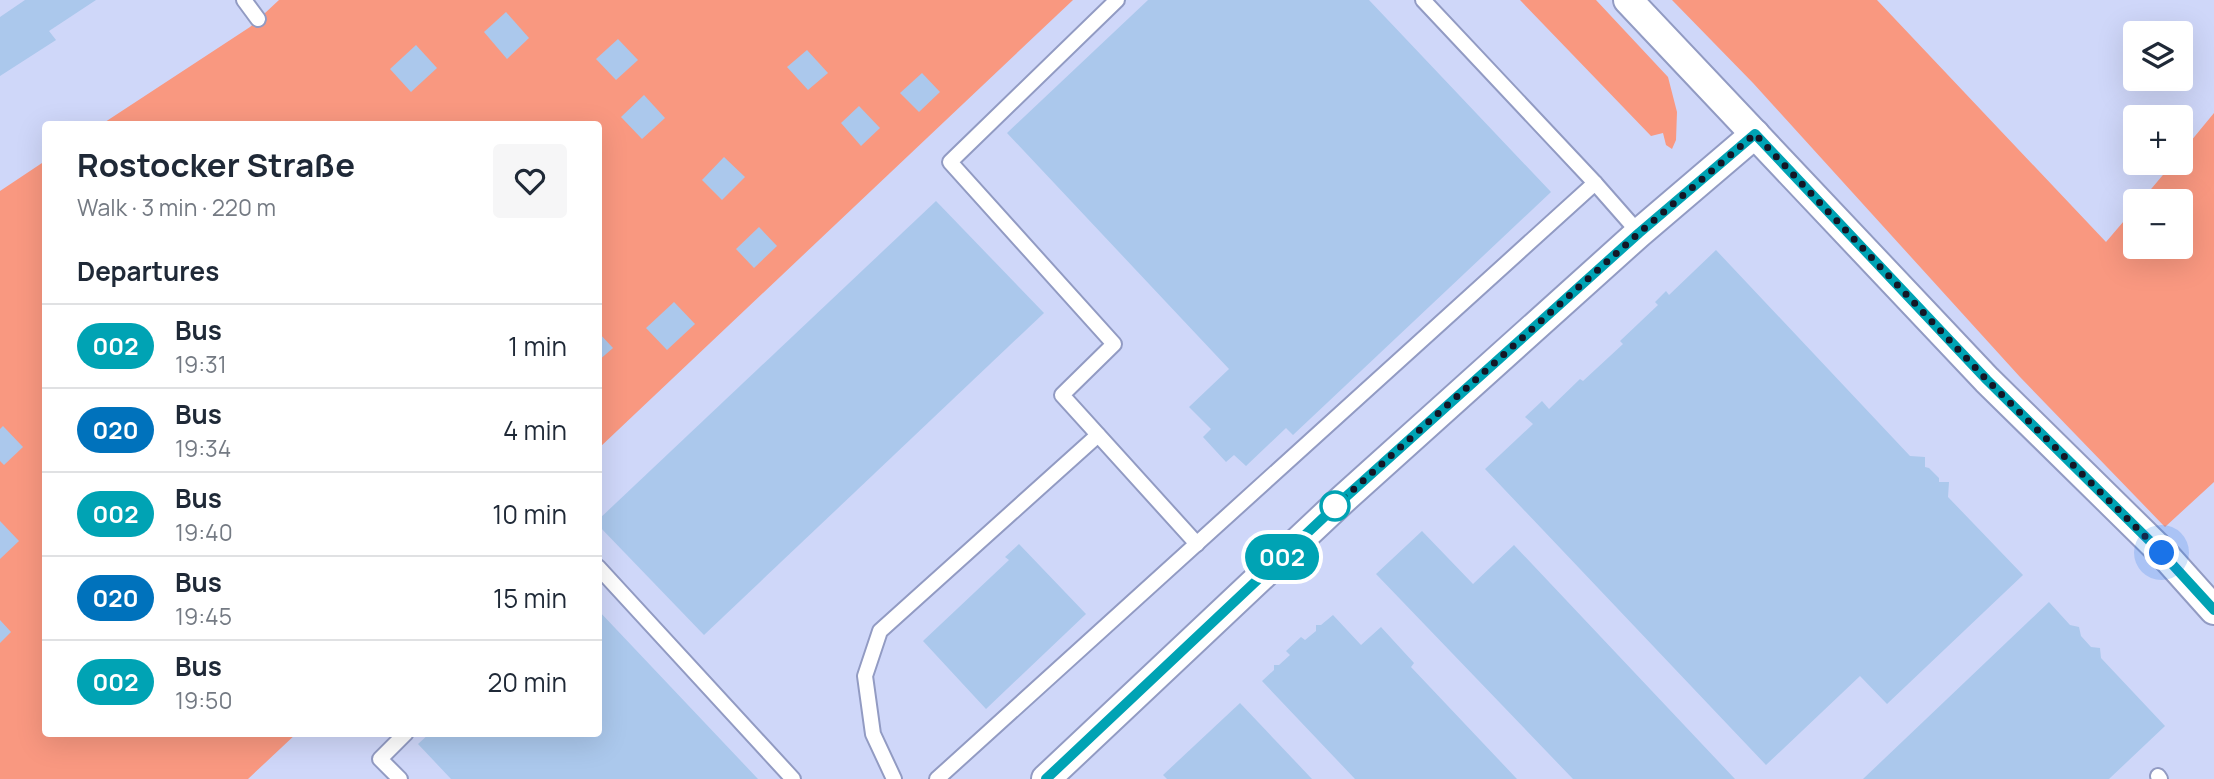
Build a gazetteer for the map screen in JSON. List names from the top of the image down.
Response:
{
  "lines": ["bus line 002"],
  "page": {
    "on_map": "002",
    "map_buttons": ["+", "−"],
    "heading": [
      ["Rostocker Straße", "Walk · 3 min · 220 m"],
      "Departures"
    ],
    "list": [
      {
        "mark": "002",
        "name": "Bus",
        "note": "19:31",
        "value": "1 min"
      },
      {
        "mark": "020",
        "name": "Bus",
        "note": "19:34",
        "value": "4 min"
      },
      {
        "mark": "002",
        "name": "Bus",
        "note": "19:40",
        "value": "10 min"
      },
      {
        "mark": "020",
        "name": "Bus",
        "note": "19:45",
        "value": "15 min"
      },
      {
        "mark": "002",
        "name": "Bus",
        "note": "19:50",
        "value": "20 min"
      }
    ]
  }
}
